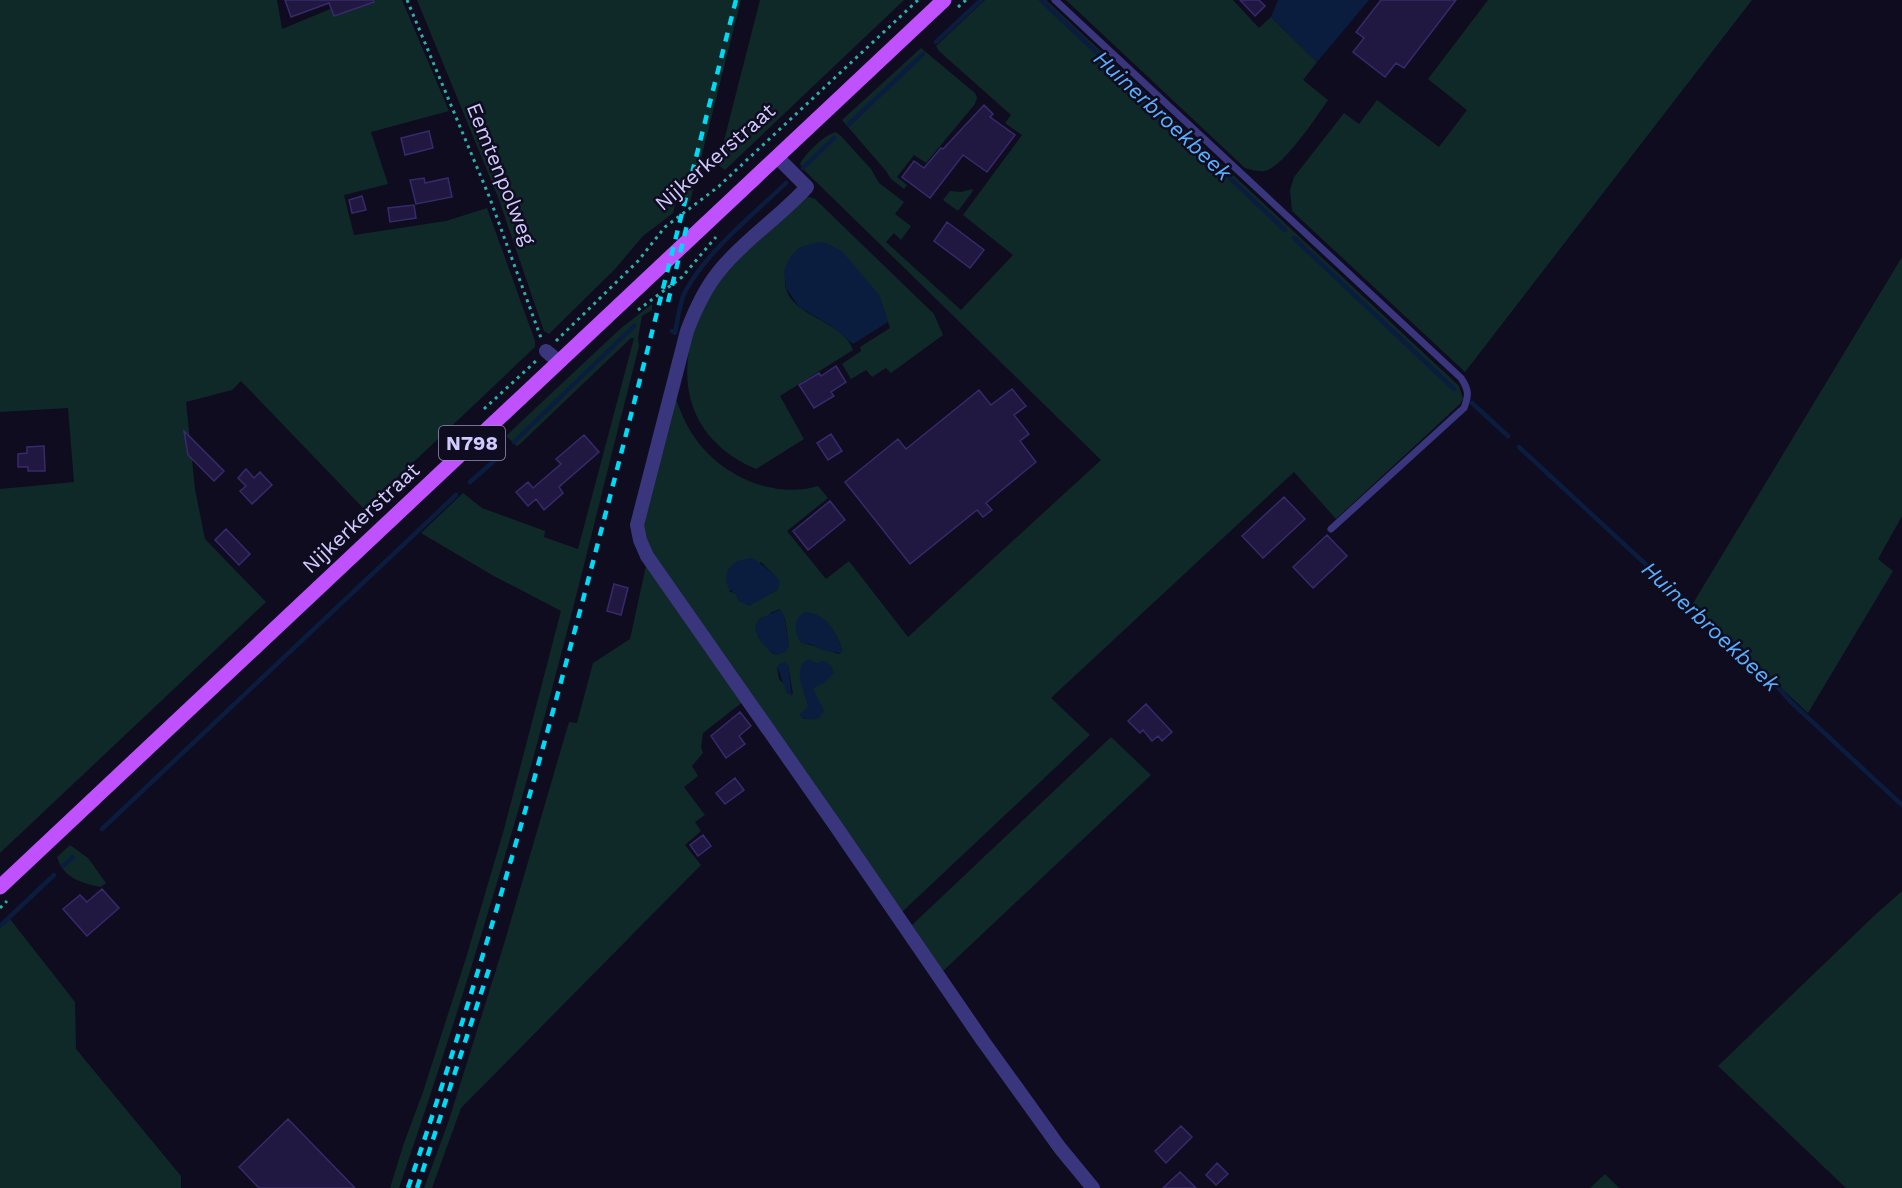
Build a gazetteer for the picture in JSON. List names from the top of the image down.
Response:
{
  "streets": {
    "main road": ["Nijkerkerstraat", "N798"],
    "path": ["Eemtenpolweg"]
  },
  "crossings": [
    ["Nijkerkerstraat", "Eemtenpolweg"]
  ],
  "water": ["Huinerbroekbeek"]
}
